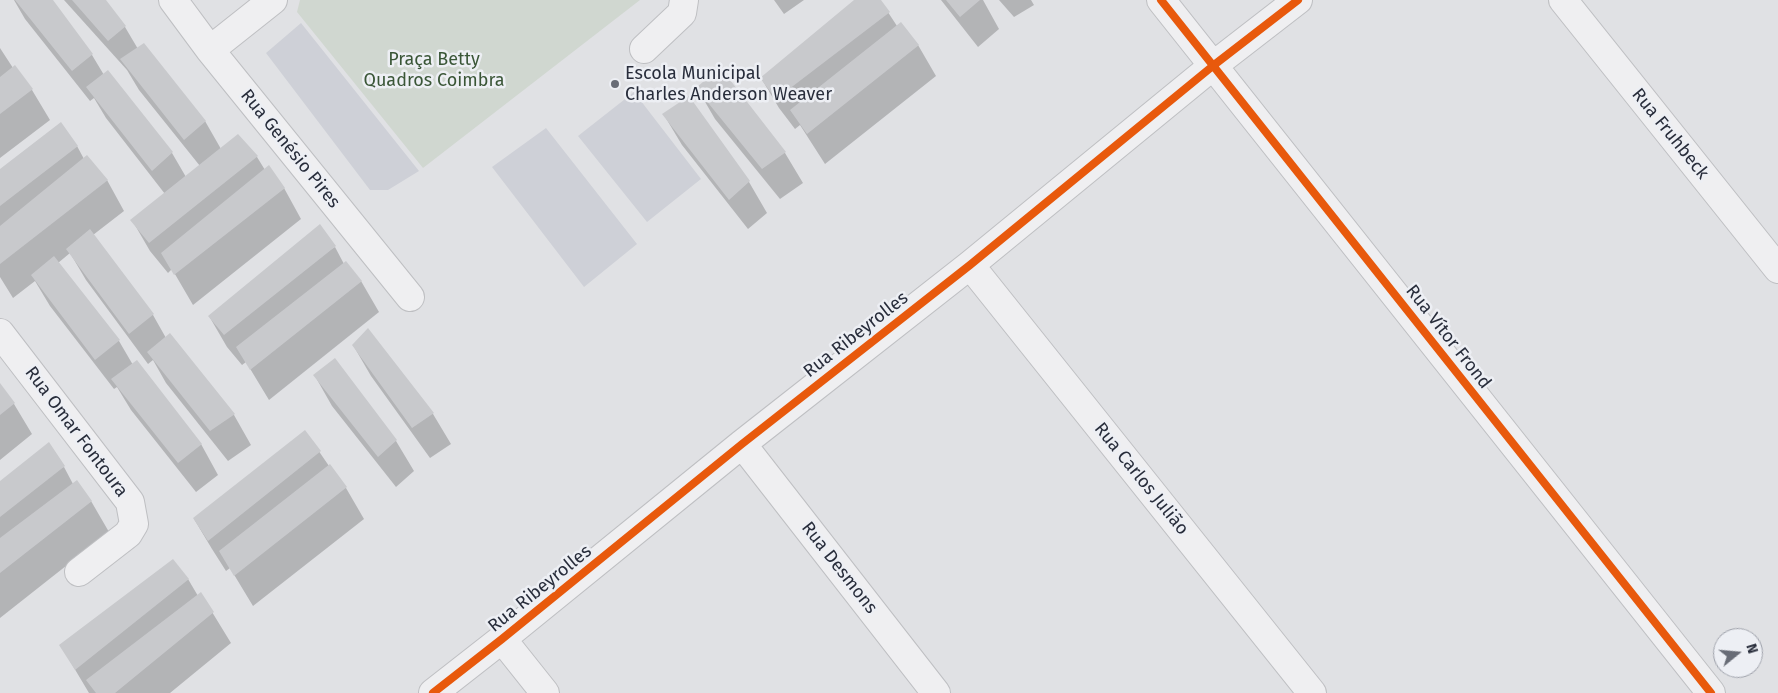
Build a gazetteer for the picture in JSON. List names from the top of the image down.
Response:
{
  "streets": {
    "street": [
      "Rua Fruhbeck",
      "Rua Genésio Pires",
      "Rua Ribeyrolles",
      "Rua Vítor Frond",
      "Rua Omar Fontoura",
      "Rua Carlos Julião",
      "Rua Desmons"
    ]
  },
  "crossings": [
    ["Rua Ribeyrolles", "Rua Vítor Frond"],
    ["Rua Ribeyrolles", "Rua Carlos Julião"],
    ["Rua Ribeyrolles", "Rua Desmons"]
  ],
  "parks": ["Praça Betty Quadros Coimbra"],
  "places": ["Escola Municipal Charles Anderson Weaver"],
  "north": "right"
}
